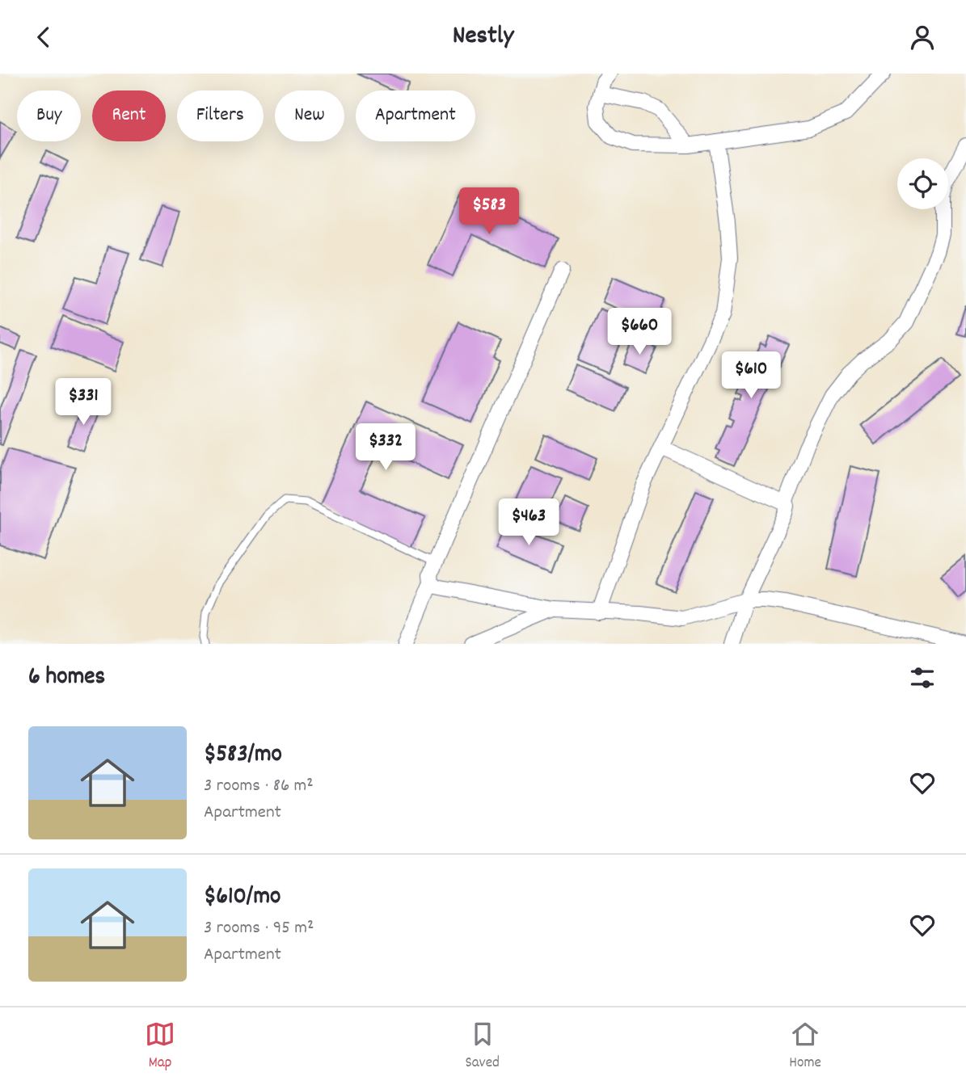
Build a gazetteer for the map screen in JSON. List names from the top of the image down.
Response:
{
  "page": {
    "header": "Nestly",
    "chip": [
      "Buy",
      "Rent",
      "Filters",
      "New",
      "Apartment"
    ],
    "price": [
      "$583",
      "$660",
      "$610",
      "$331",
      "$332",
      "$463"
    ],
    "heading": "6 homes",
    "list": [
      {
        "name": "$583/mo",
        "note": "3 rooms · 86 m² · Apartment"
      },
      {
        "name": "$610/mo",
        "note": "3 rooms · 95 m² · Apartment"
      }
    ],
    "tabs": ["Map", "Saved", "Home"]
  }
}
